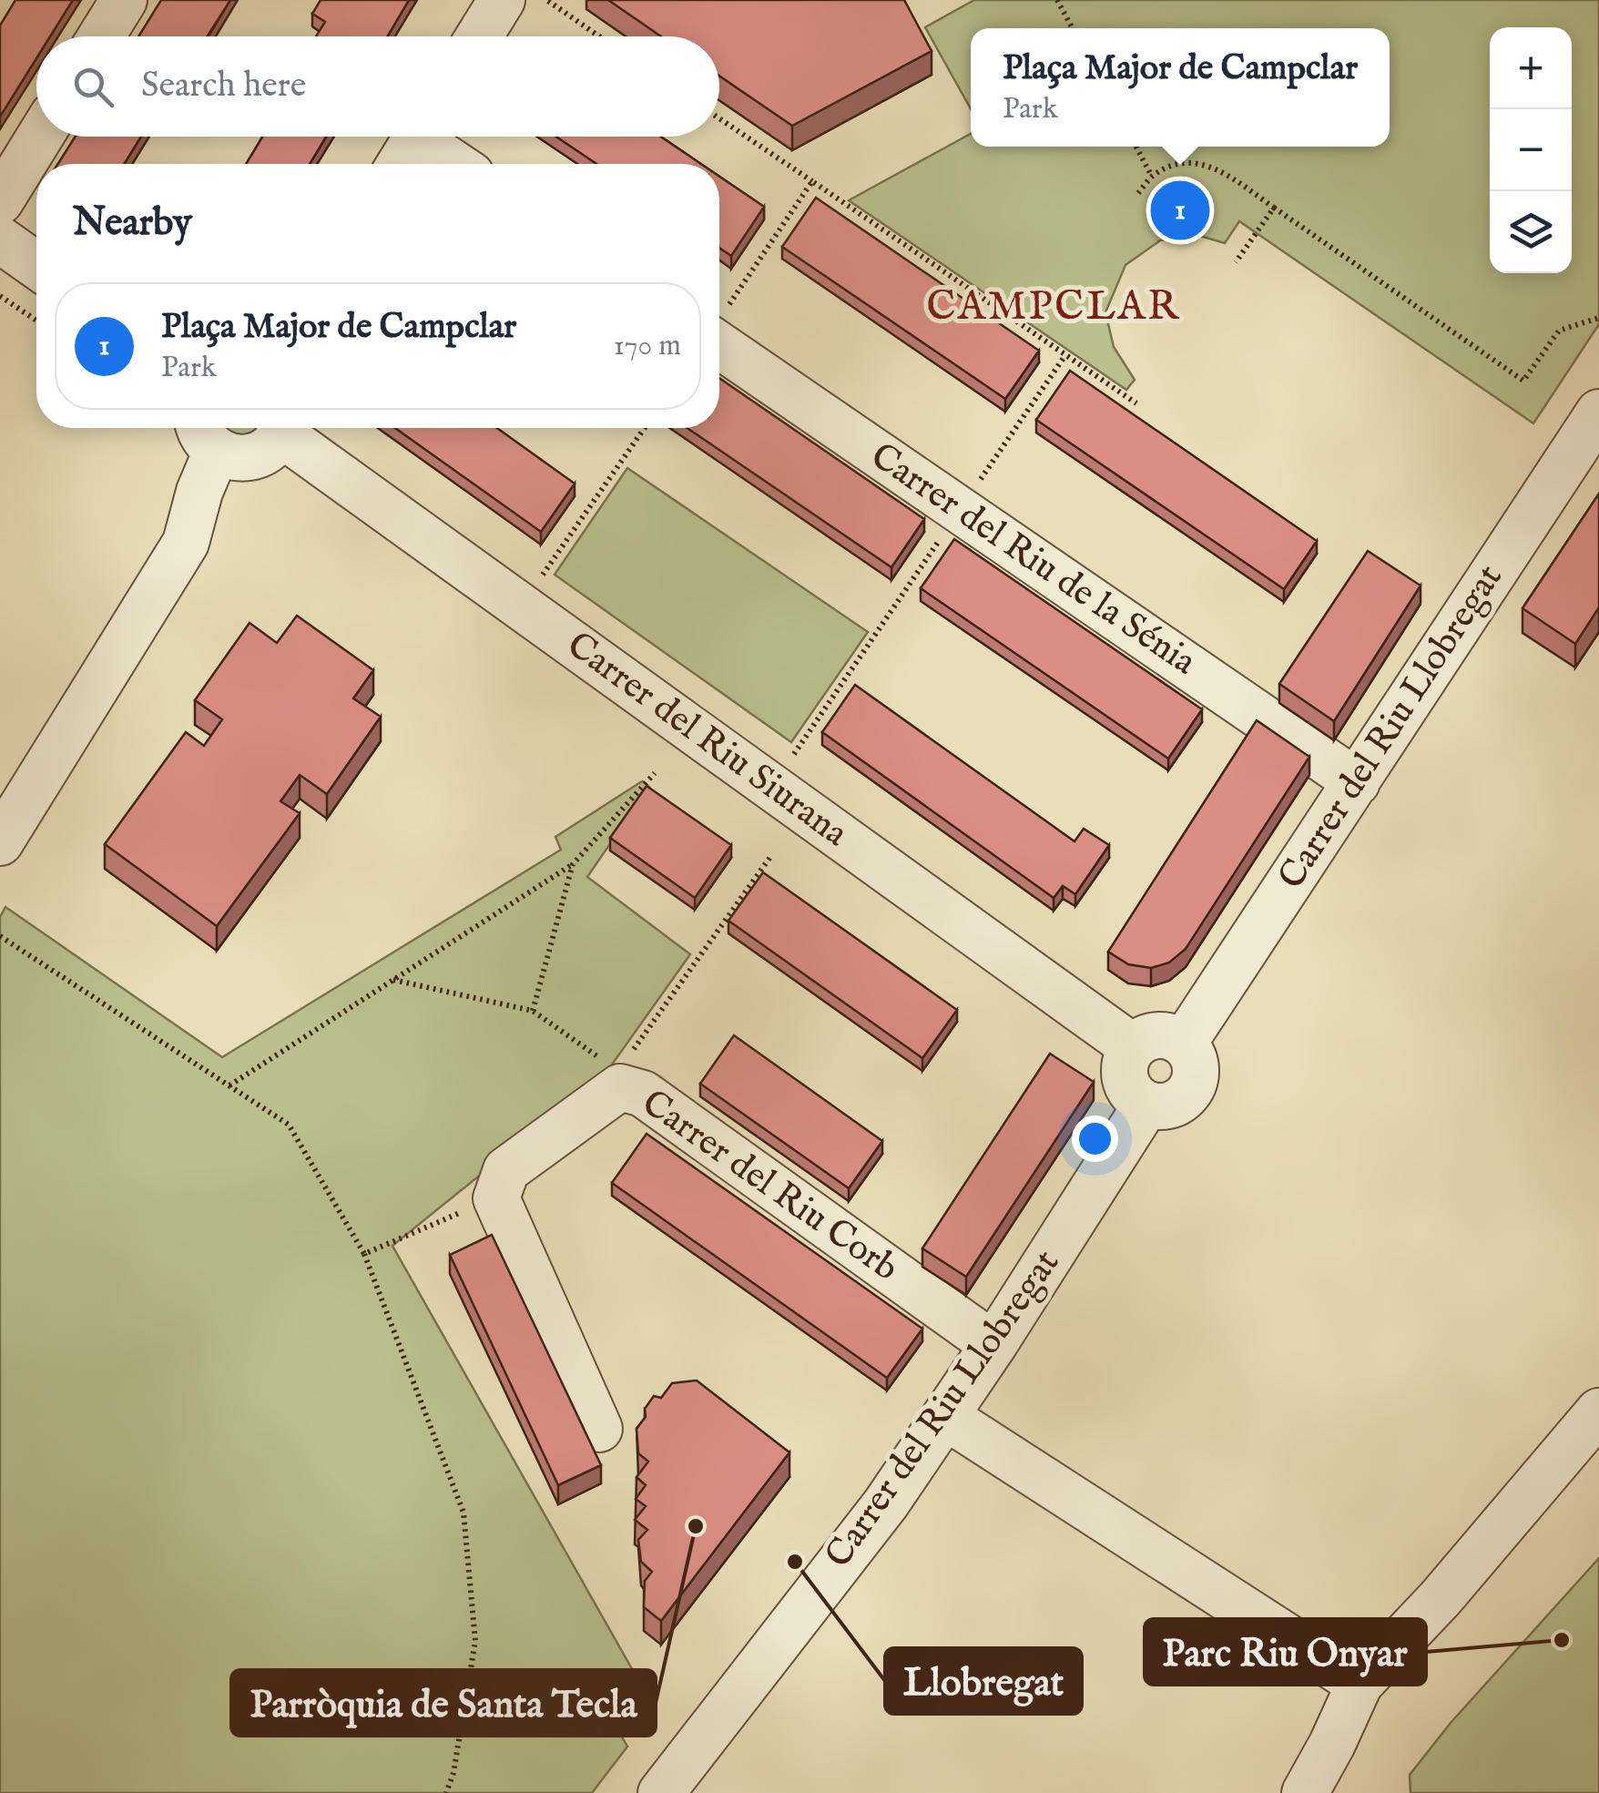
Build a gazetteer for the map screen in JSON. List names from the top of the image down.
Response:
{
  "streets": {
    "street": [
      "Carrer del Riu de la Sénia",
      "Carrer del Riu Llobregat",
      "Carrer del Riu Siurana",
      "Carrer del Riu Corb"
    ]
  },
  "crossings": [
    ["Carrer del Riu de la Sénia", "Carrer del Riu Llobregat"],
    ["Carrer del Riu Llobregat", "Carrer del Riu Siurana"],
    ["Carrer del Riu Llobregat", "Carrer del Riu Corb"]
  ],
  "districts": ["CAMPCLAR"],
  "places": ["Parròquia de Santa Tecla", "Llobregat", "Parc Riu Onyar"],
  "page": {
    "map_buttons": ["+", "−"],
    "popup": ["Plaça Major de Campclar", "Park"],
    "search": "Search here",
    "heading": "Nearby",
    "pins": "1",
    "list": [
      {
        "mark": "1",
        "name": "Plaça Major de Campclar",
        "note": "Park",
        "value": "170 m"
      }
    ]
  }
}
